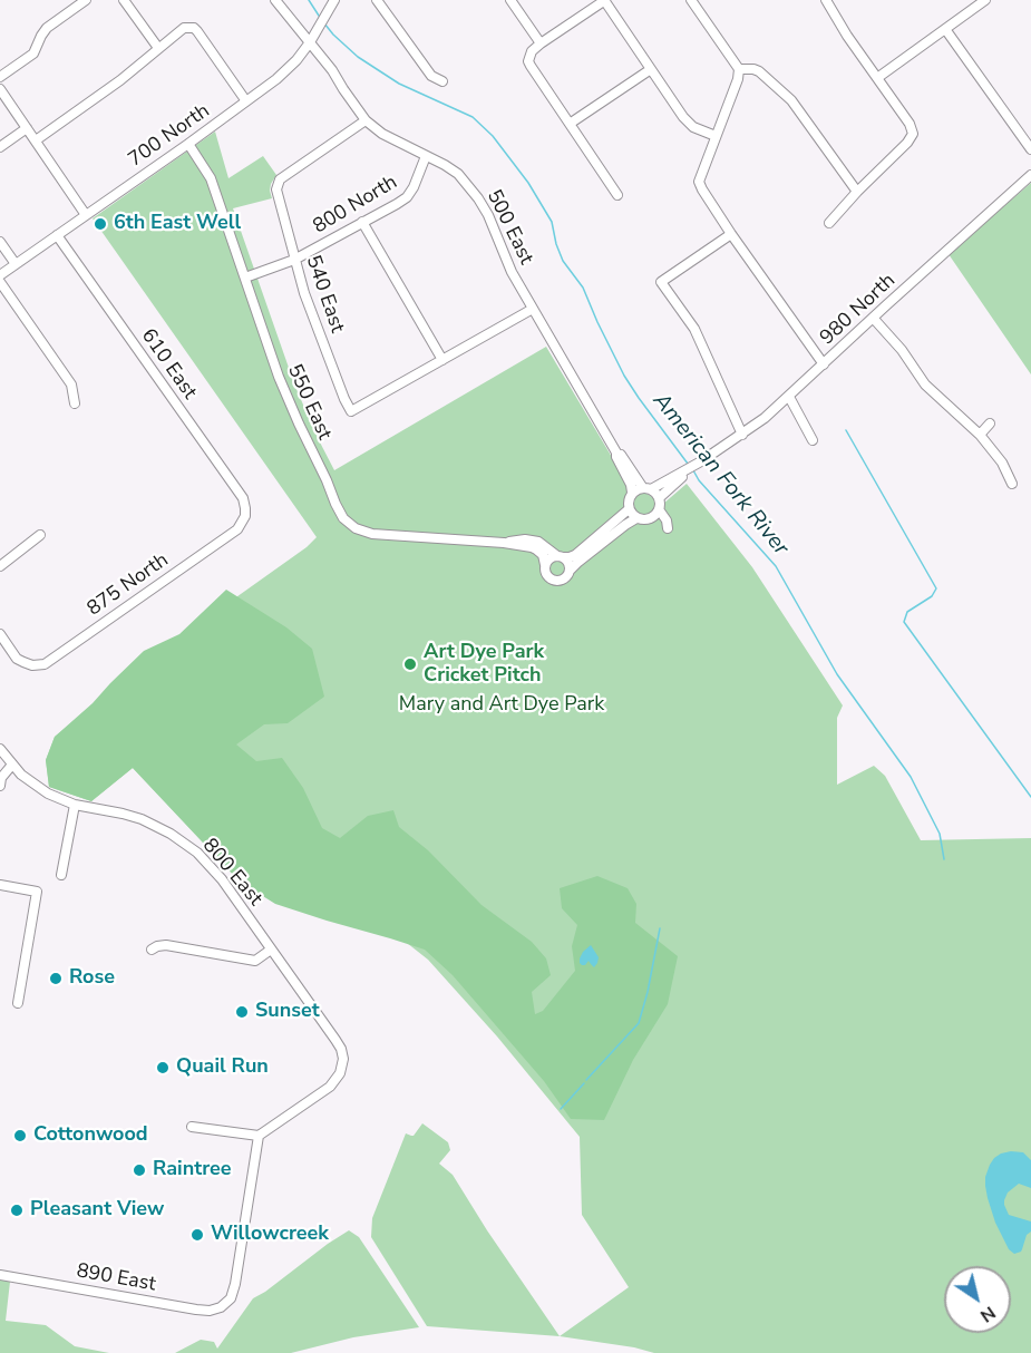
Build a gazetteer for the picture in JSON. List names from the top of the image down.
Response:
{
  "streets": {
    "street": [
      "700 North",
      "800 North",
      "500 East",
      "540 East",
      "980 North",
      "610 East",
      "550 East",
      "875 North",
      "800 East",
      "890 East"
    ]
  },
  "crossings": [
    ["700 North", "500 East"],
    ["700 North", "610 East"],
    ["700 North", "550 East"],
    ["800 North", "500 East"],
    ["800 North", "540 East"],
    ["800 North", "550 East"],
    ["500 East", "540 East"],
    ["500 East", "980 North"],
    ["610 East", "875 North"],
    ["800 East", "890 East"]
  ],
  "water": ["American Fork River"],
  "parks": ["Mary and Art Dye Park"],
  "places": [
    "6th East Well",
    "Art Dye Park Cricket Pitch",
    "Rose",
    "Sunset",
    "Quail Run",
    "Cottonwood",
    "Raintree",
    "Pleasant View",
    "Willowcreek"
  ],
  "north": "bottom right"
}
